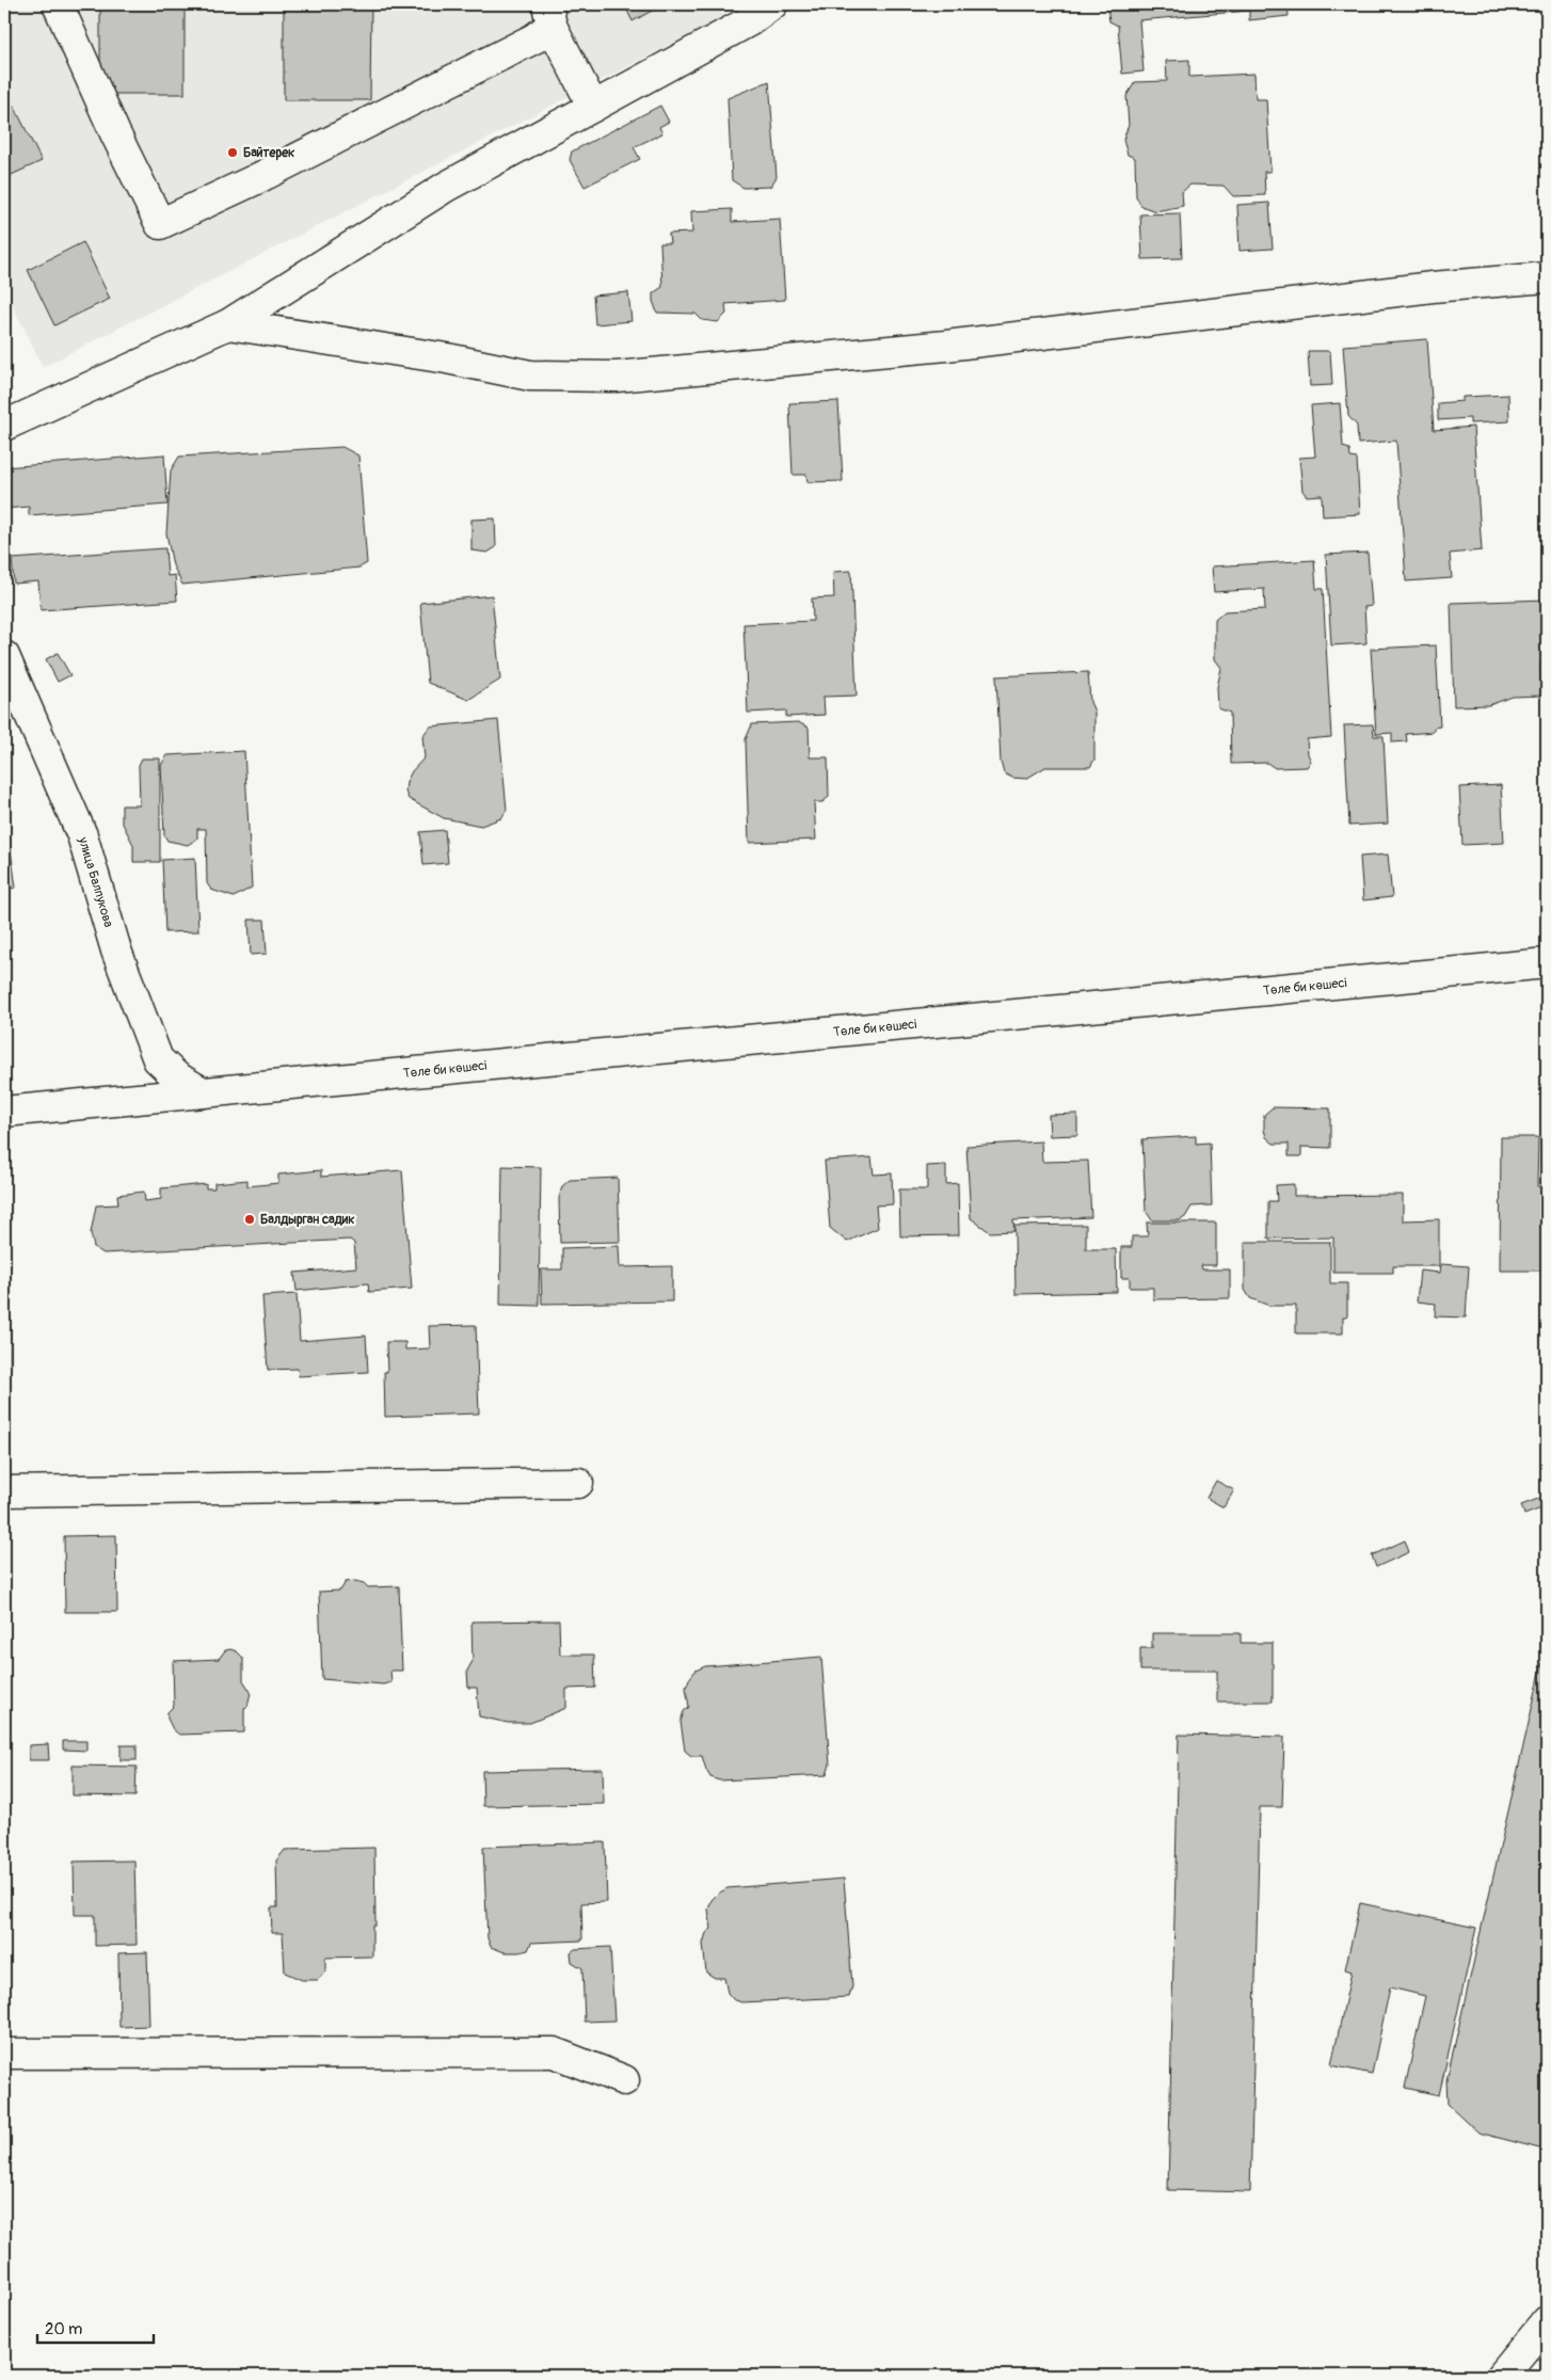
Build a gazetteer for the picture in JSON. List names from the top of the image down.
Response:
{
  "streets": {
    "street": ["улица Балпукова", "Төле би көшесі"]
  },
  "crossings": [
    ["улица Балпукова", "Төле би көшесі"]
  ],
  "places": ["Байтерек", "Балдырган садик"],
  "scale_bar": "20 m"
}
